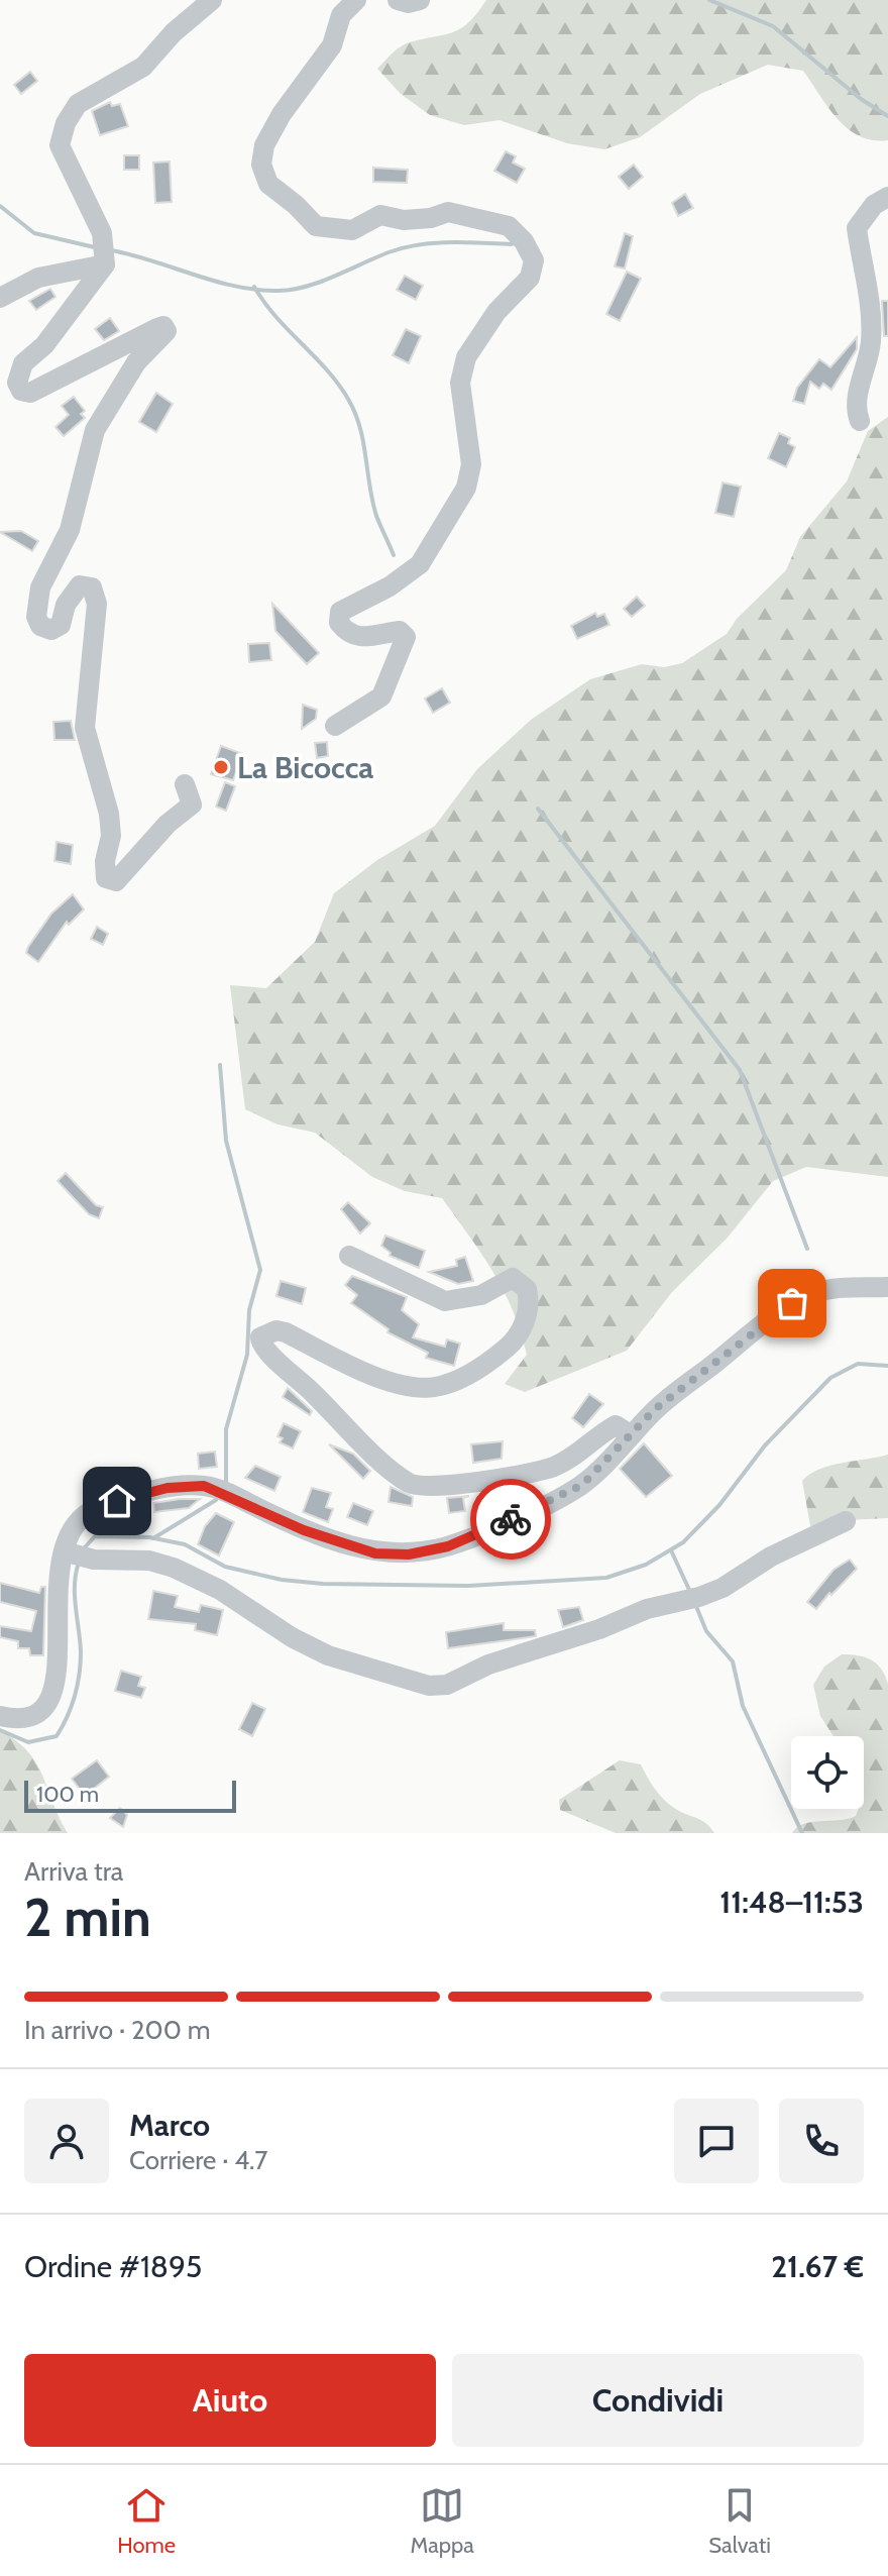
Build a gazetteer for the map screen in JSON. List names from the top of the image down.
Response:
{
  "places": ["La Bicocca"],
  "scale_bar": "100 m",
  "page": {
    "scale": "100 m",
    "heading": ["2 min", "Arriva tra", "11:48–11:53"],
    "panel": [
      "Marco",
      "Corriere · 4.7",
      "Ordine #1895",
      "21.67 €"
    ],
    "bar": "In arrivo · 200 m",
    "buttons": ["Aiuto", "Condividi"],
    "tabs": ["Home", "Mappa", "Salvati"]
  }
}
